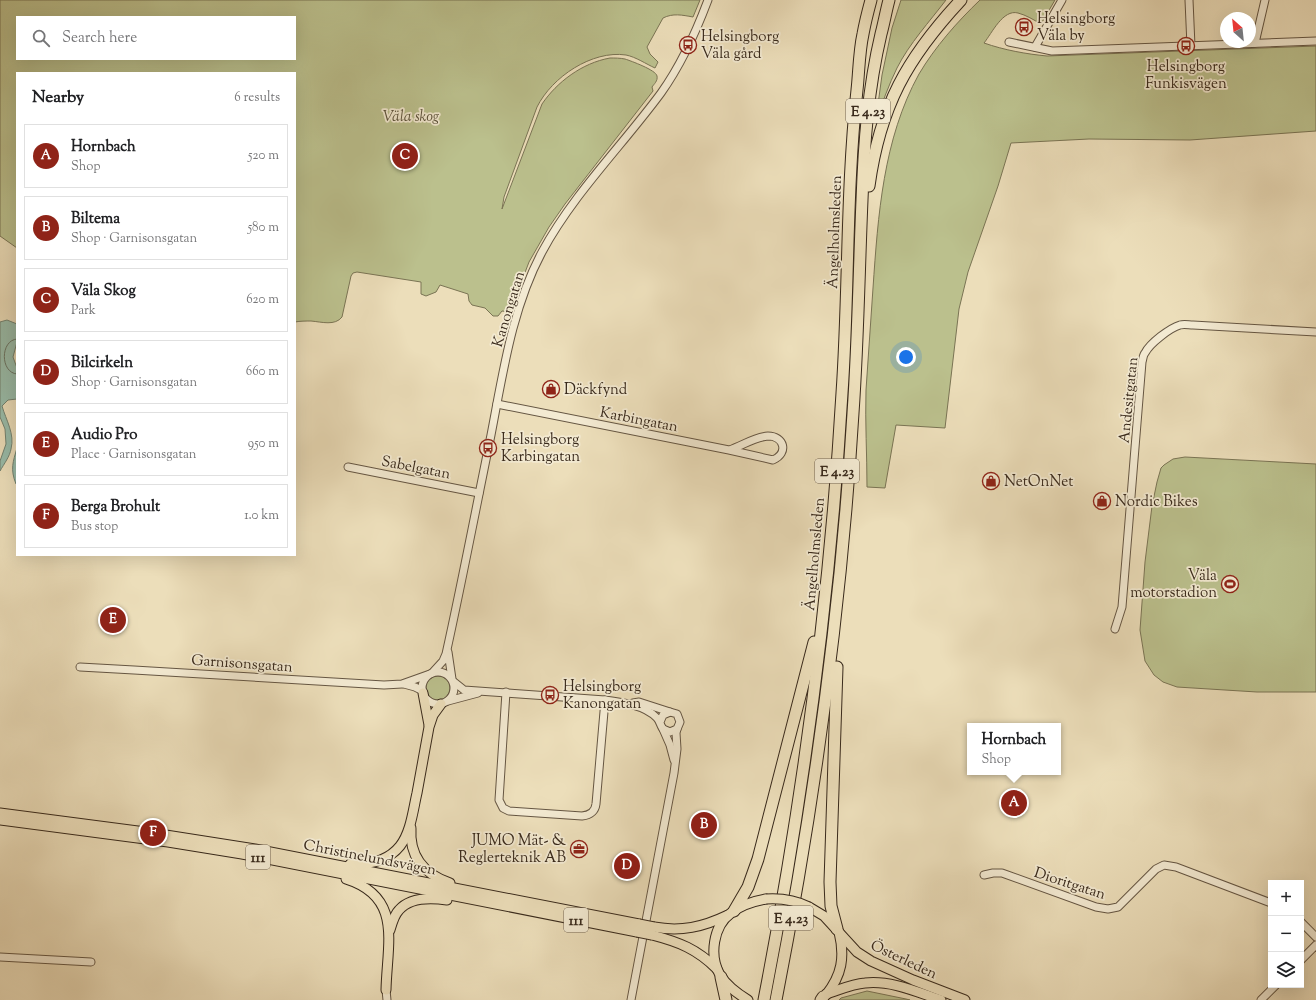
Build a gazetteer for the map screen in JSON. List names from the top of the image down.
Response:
{
  "streets": {
    "highway": ["E 4.23", "Ängelholmsleden"],
    "main road": ["111", "Christinelundsvägen", "Österleden"],
    "street": [
      "Kanongatan",
      "Andesitgatan",
      "Karbingatan",
      "Sabelgatan",
      "Garnisonsgatan",
      "Dioritgatan"
    ]
  },
  "crossings": [
    ["E 4.23", "Ängelholmsleden"],
    ["Kanongatan", "Karbingatan"],
    ["Kanongatan", "Sabelgatan"],
    ["Kanongatan", "Garnisonsgatan"],
    ["111", "Christinelundsvägen"],
    ["111", "Österleden"]
  ],
  "parks": ["Väla skog"],
  "places": {
    "bus stop": [
      "Helsingborg Väla by",
      "Helsingborg Väla gård",
      "Helsingborg Funkisvägen",
      "Helsingborg Karbingatan",
      "Helsingborg Kanongatan"
    ],
    "shop": ["Däckfynd", "NetOnNet", "Nordic Bikes"],
    "sports": ["Väla motorstadion"],
    "office": ["JUMO Mät- & Reglerteknik AB"]
  },
  "north": "top left",
  "page": {
    "search": "Search here",
    "heading": ["Nearby", "6 results"],
    "list": [
      {
        "mark": "A",
        "name": "Hornbach",
        "note": "Shop",
        "value": "520 m"
      },
      {
        "mark": "B",
        "name": "Biltema",
        "note": "Shop · Garnisonsgatan",
        "value": "580 m"
      },
      {
        "mark": "C",
        "name": "Väla Skog",
        "note": "Park",
        "value": "620 m"
      },
      {
        "mark": "D",
        "name": "Bilcirkeln",
        "note": "Shop · Garnisonsgatan",
        "value": "660 m"
      },
      {
        "mark": "E",
        "name": "Audio Pro",
        "note": "Place · Garnisonsgatan",
        "value": "950 m"
      },
      {
        "mark": "F",
        "name": "Berga Brohult",
        "note": "Bus stop",
        "value": "1.0 km"
      }
    ],
    "pins": [
      "C",
      "E",
      "A",
      "B",
      "F",
      "D"
    ],
    "popup": ["Hornbach", "Shop"],
    "map_buttons": ["+", "−"]
  }
}
